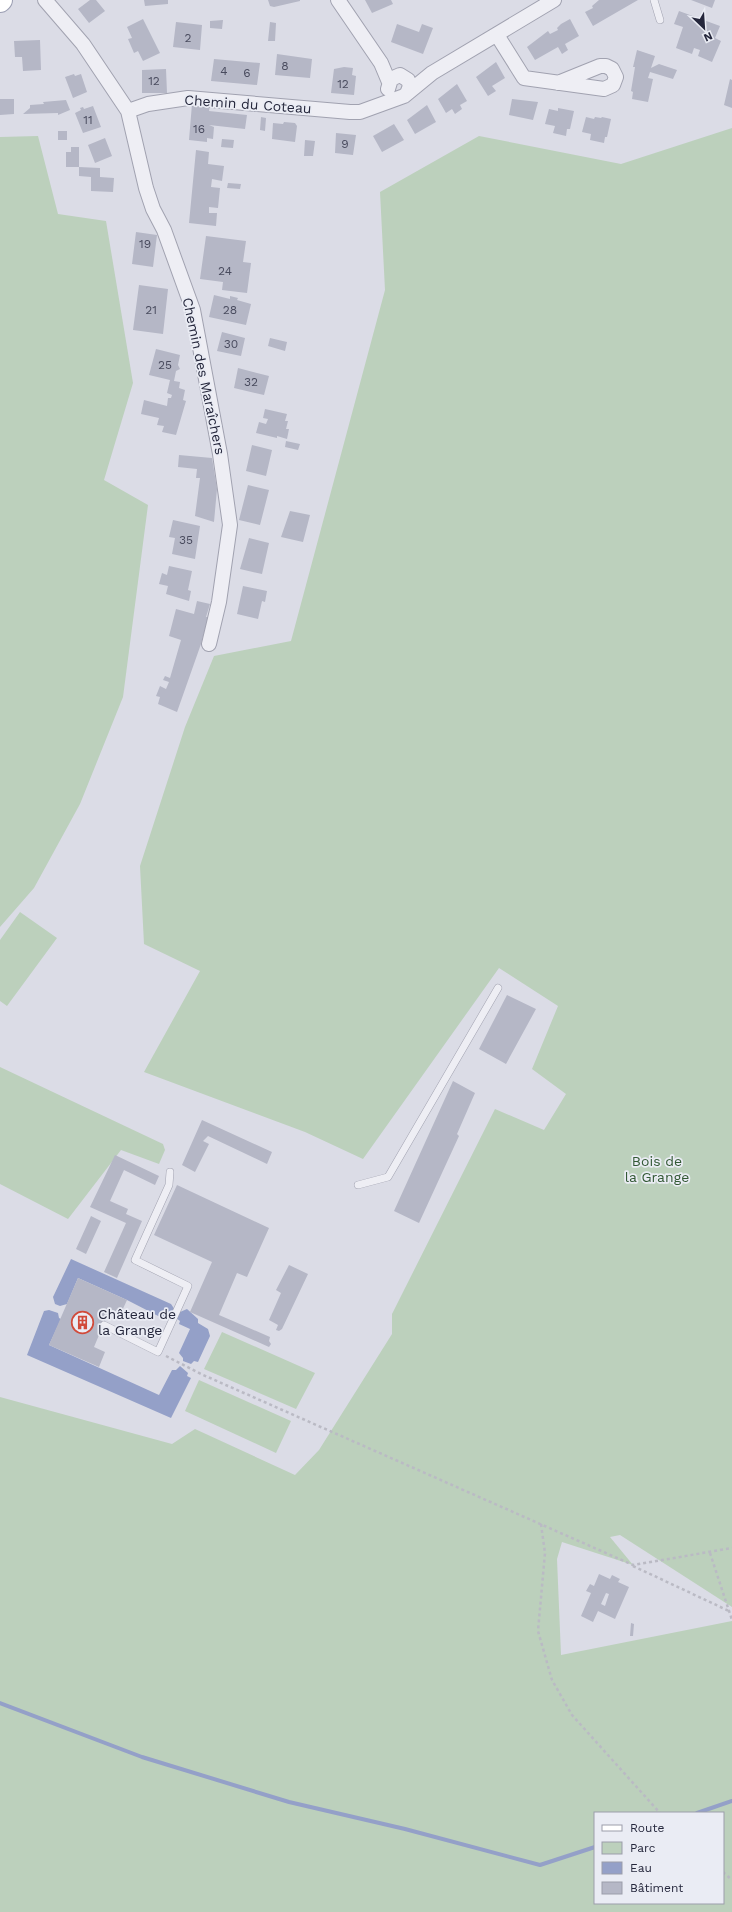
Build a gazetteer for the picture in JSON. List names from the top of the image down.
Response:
{
  "streets": {
    "street": ["Chemin du Coteau", "Chemin des Maraîchers"]
  },
  "crossings": [
    ["Chemin du Coteau", "Chemin des Maraîchers"]
  ],
  "parks": ["Bois de la Grange"],
  "places": {
    "building": ["Château de la Grange"]
  },
  "house_numbers": [
    "2",
    "8",
    "4",
    "6",
    "12",
    "12",
    "11",
    "16",
    "9",
    "19",
    "24",
    "21",
    "28",
    "30",
    "25",
    "32",
    "35"
  ],
  "legend": [
    "Route",
    "Parc",
    "Eau",
    "Bâtiment"
  ],
  "north": "bottom right"
}
